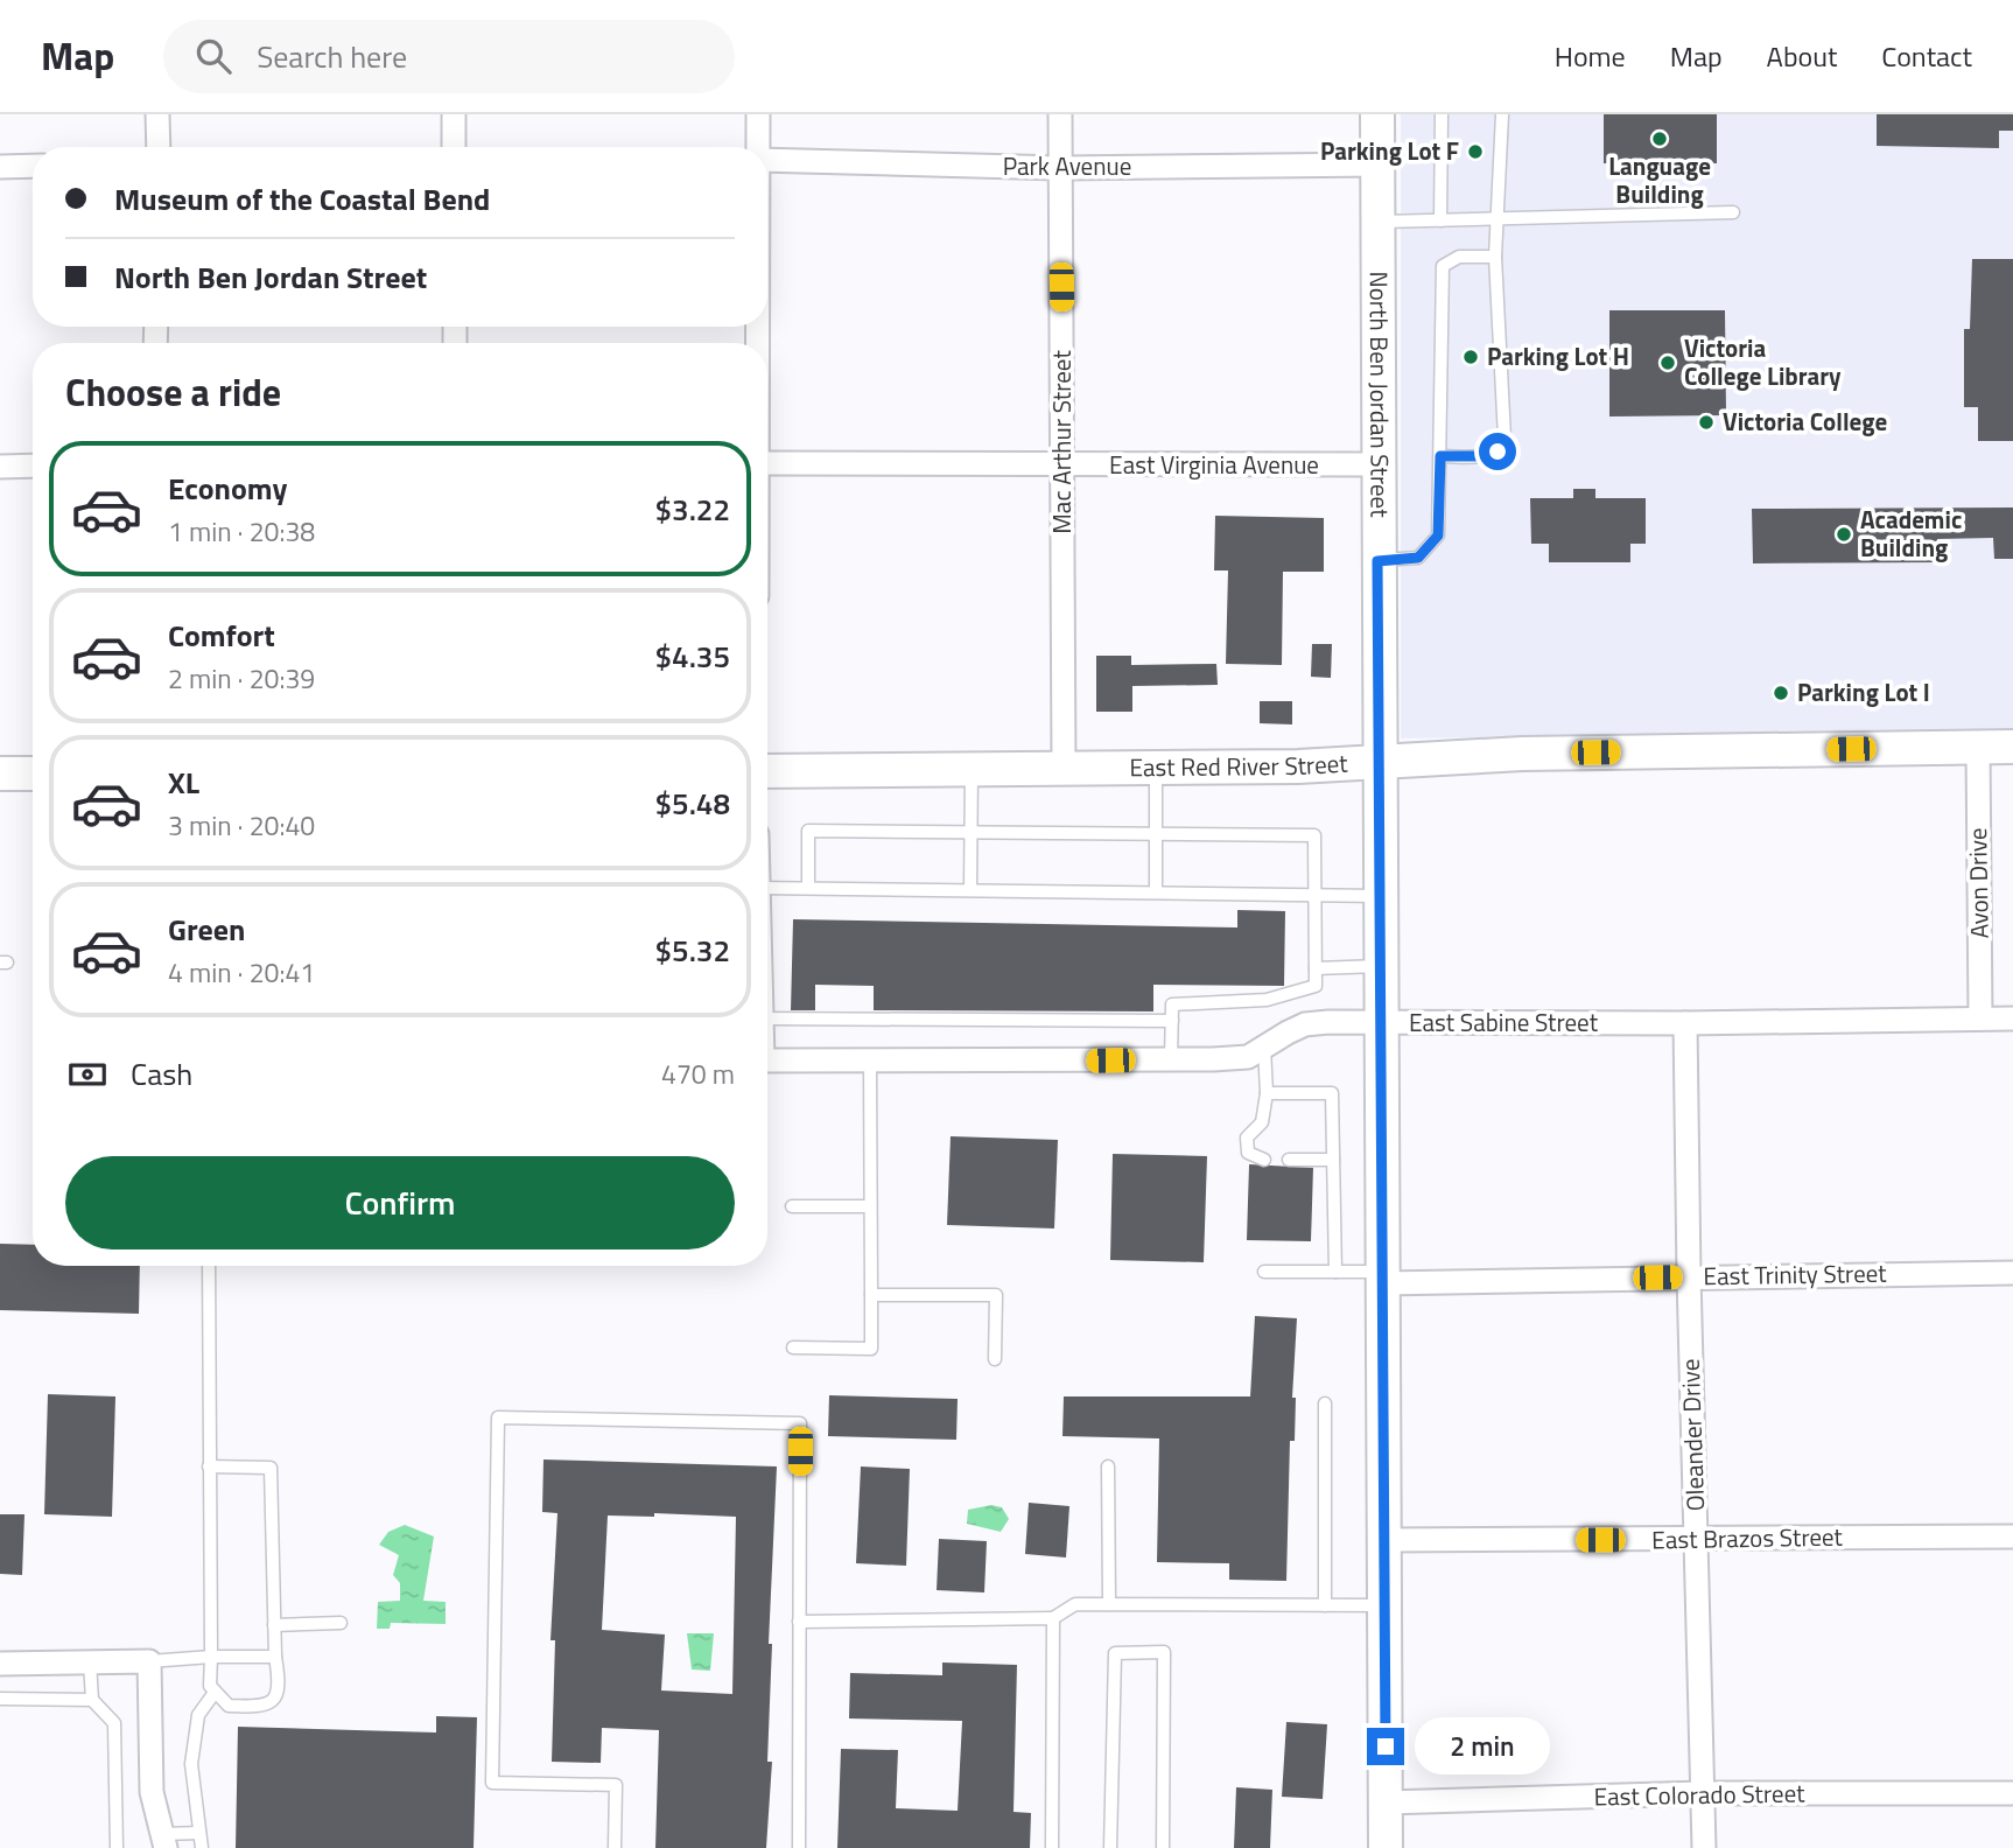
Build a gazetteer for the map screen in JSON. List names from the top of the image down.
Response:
{
  "streets": {
    "street": [
      "Park Avenue",
      "North Ben Jordan Street",
      "Mac Arthur Street",
      "East Virginia Avenue",
      "East Red River Street",
      "Avon Drive",
      "East Sabine Street",
      "East Trinity Street",
      "Oleander Drive",
      "East Brazos Street",
      "East Colorado Street"
    ]
  },
  "crossings": [
    ["Park Avenue", "North Ben Jordan Street"],
    ["Park Avenue", "Mac Arthur Street"],
    ["North Ben Jordan Street", "East Virginia Avenue"],
    ["North Ben Jordan Street", "East Red River Street"],
    ["North Ben Jordan Street", "East Sabine Street"],
    ["North Ben Jordan Street", "East Trinity Street"],
    ["North Ben Jordan Street", "East Brazos Street"],
    ["North Ben Jordan Street", "East Colorado Street"],
    ["Mac Arthur Street", "East Virginia Avenue"],
    ["Mac Arthur Street", "East Red River Street"],
    ["East Red River Street", "Avon Drive"],
    ["Avon Drive", "East Sabine Street"],
    ["East Sabine Street", "Oleander Drive"],
    ["East Trinity Street", "Oleander Drive"],
    ["Oleander Drive", "East Brazos Street"],
    ["Oleander Drive", "East Colorado Street"]
  ],
  "places": [
    "Language Building",
    "Parking Lot F",
    "Parking Lot H",
    "Victoria College Library",
    "Victoria College",
    "Academic Building",
    "Parking Lot I"
  ],
  "page": {
    "header": "Map",
    "search": "Search here",
    "nav": [
      "Home",
      "Map",
      "About",
      "Contact"
    ],
    "banner": ["Museum of the Coastal Bend", "North Ben Jordan Street"],
    "heading": "Choose a ride",
    "list": [
      {
        "name": "Economy",
        "note": "1 min · 20:38",
        "value": "$3.22"
      },
      {
        "name": "Comfort",
        "note": "2 min · 20:39",
        "value": "$4.35"
      },
      {
        "name": "XL",
        "note": "3 min · 20:40",
        "value": "$5.48"
      },
      {
        "name": "Green",
        "note": "4 min · 20:41",
        "value": "$5.32"
      }
    ],
    "pay": ["Cash", "470 m"],
    "buttons": "Confirm",
    "bubble": "2 min"
  }
}
